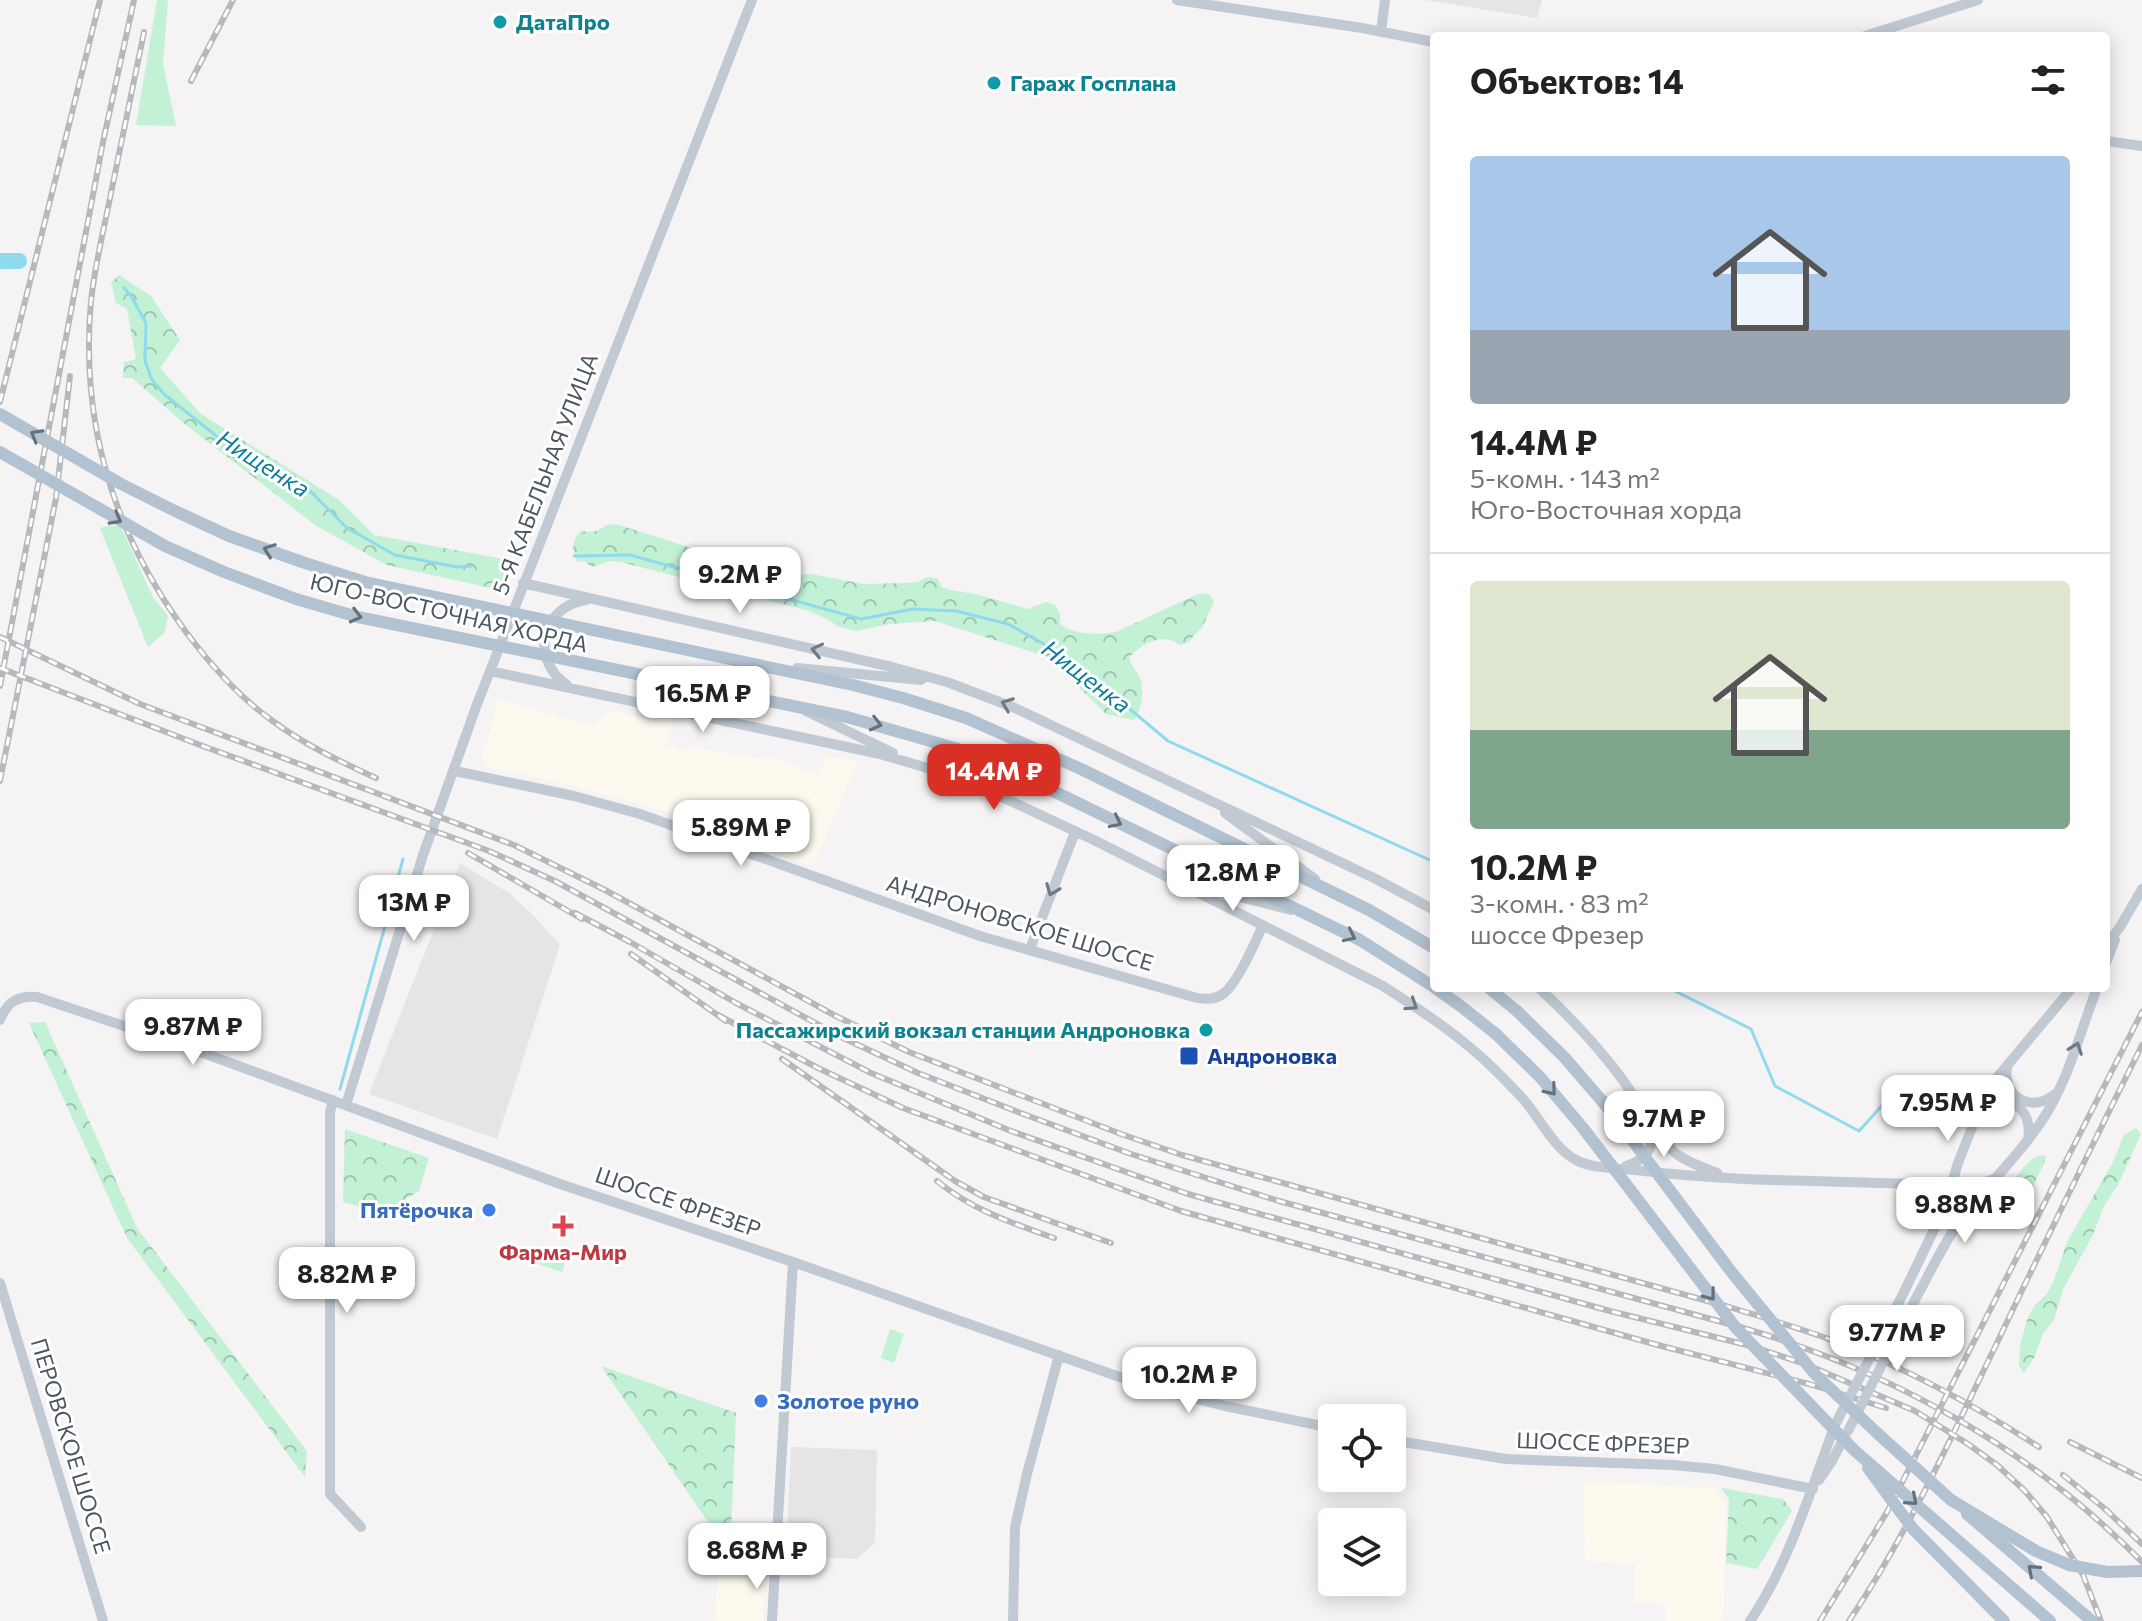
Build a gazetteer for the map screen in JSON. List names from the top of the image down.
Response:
{
  "streets": {
    "main road": ["ЮГО-ВОСТОЧНАЯ ХОРДА"],
    "street": [
      "5-Я КАБЕЛЬНАЯ УЛИЦА",
      "АНДРОНОВСКОЕ ШОССЕ",
      "ШОССЕ ФРЕЗЕР",
      "ПЕРОВСКОЕ ШОССЕ"
    ]
  },
  "crossings": [
    ["5-Я КАБЕЛЬНАЯ УЛИЦА", "АНДРОНОВСКОЕ ШОССЕ"],
    ["5-Я КАБЕЛЬНАЯ УЛИЦА", "ШОССЕ ФРЕЗЕР"]
  ],
  "water": ["Нищенка"],
  "places": {
    "other": [
      "ДатаПро",
      "Гараж Госплана",
      "Пассажирский вокзал станции Андроновка",
      "Пятёрочка",
      "Золотое руно"
    ],
    "transit": ["Андроновка"],
    "health": ["Фарма-Мир"]
  },
  "page": {
    "heading": "Объектов: 14",
    "list": [
      {
        "name": "14.4M ₽",
        "note": "5-комн. · 143 m² · Юго-Восточная хорда"
      },
      {
        "name": "10.2M ₽",
        "note": "3-комн. · 83 m² · шоссе Фрезер"
      }
    ],
    "price": [
      "9.2M ₽",
      "16.5M ₽",
      "14.4M ₽",
      "5.89M ₽",
      "12.8M ₽",
      "13M ₽",
      "9.87M ₽",
      "7.95M ₽",
      "9.7M ₽",
      "9.88M ₽",
      "8.82M ₽",
      "9.77M ₽",
      "10.2M ₽",
      "8.68M ₽"
    ]
  }
}
